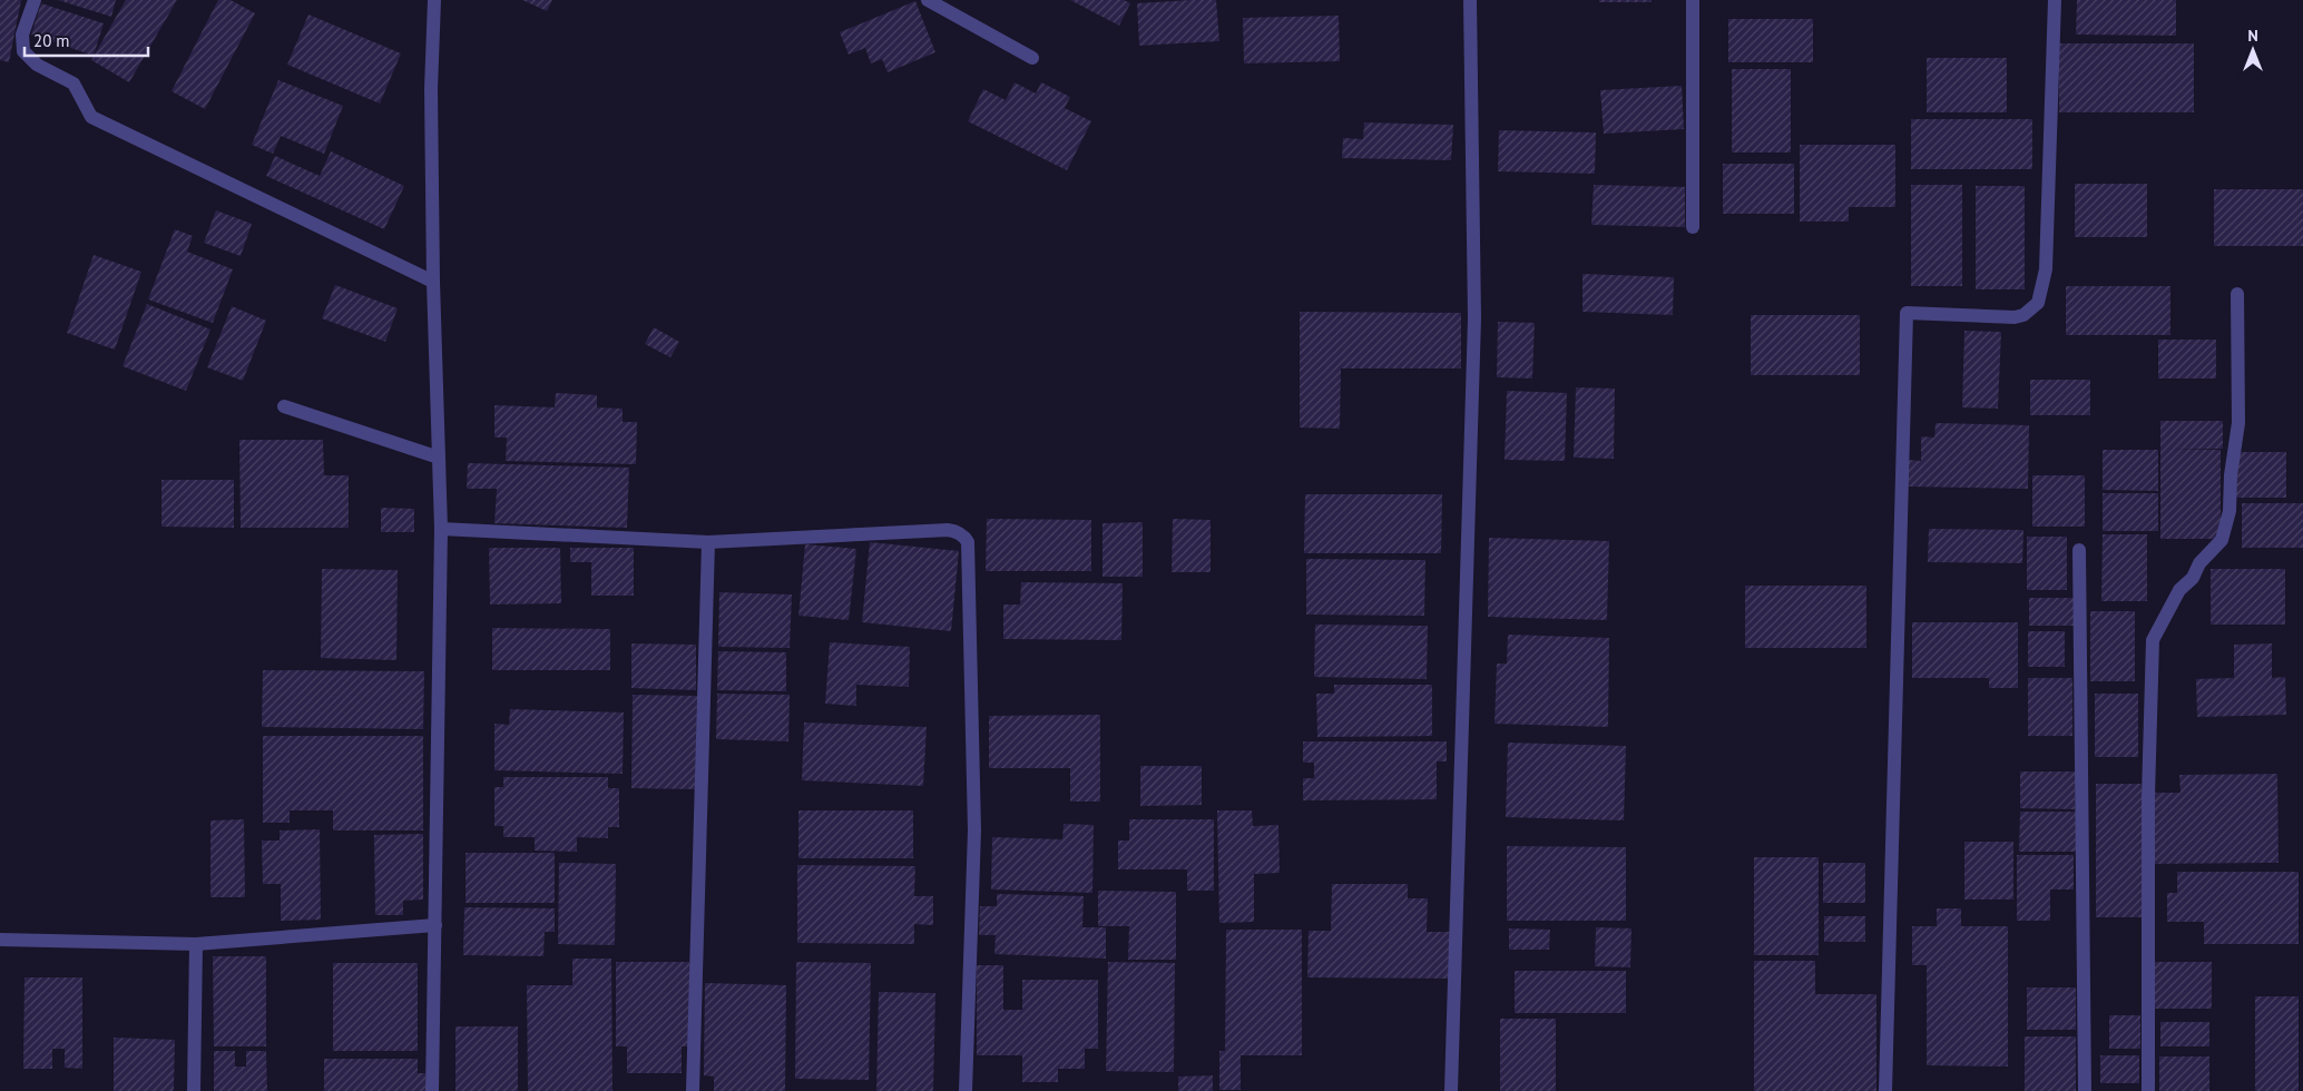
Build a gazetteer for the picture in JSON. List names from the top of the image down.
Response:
{
  "scale_bar": "20 m",
  "north": "top"
}
